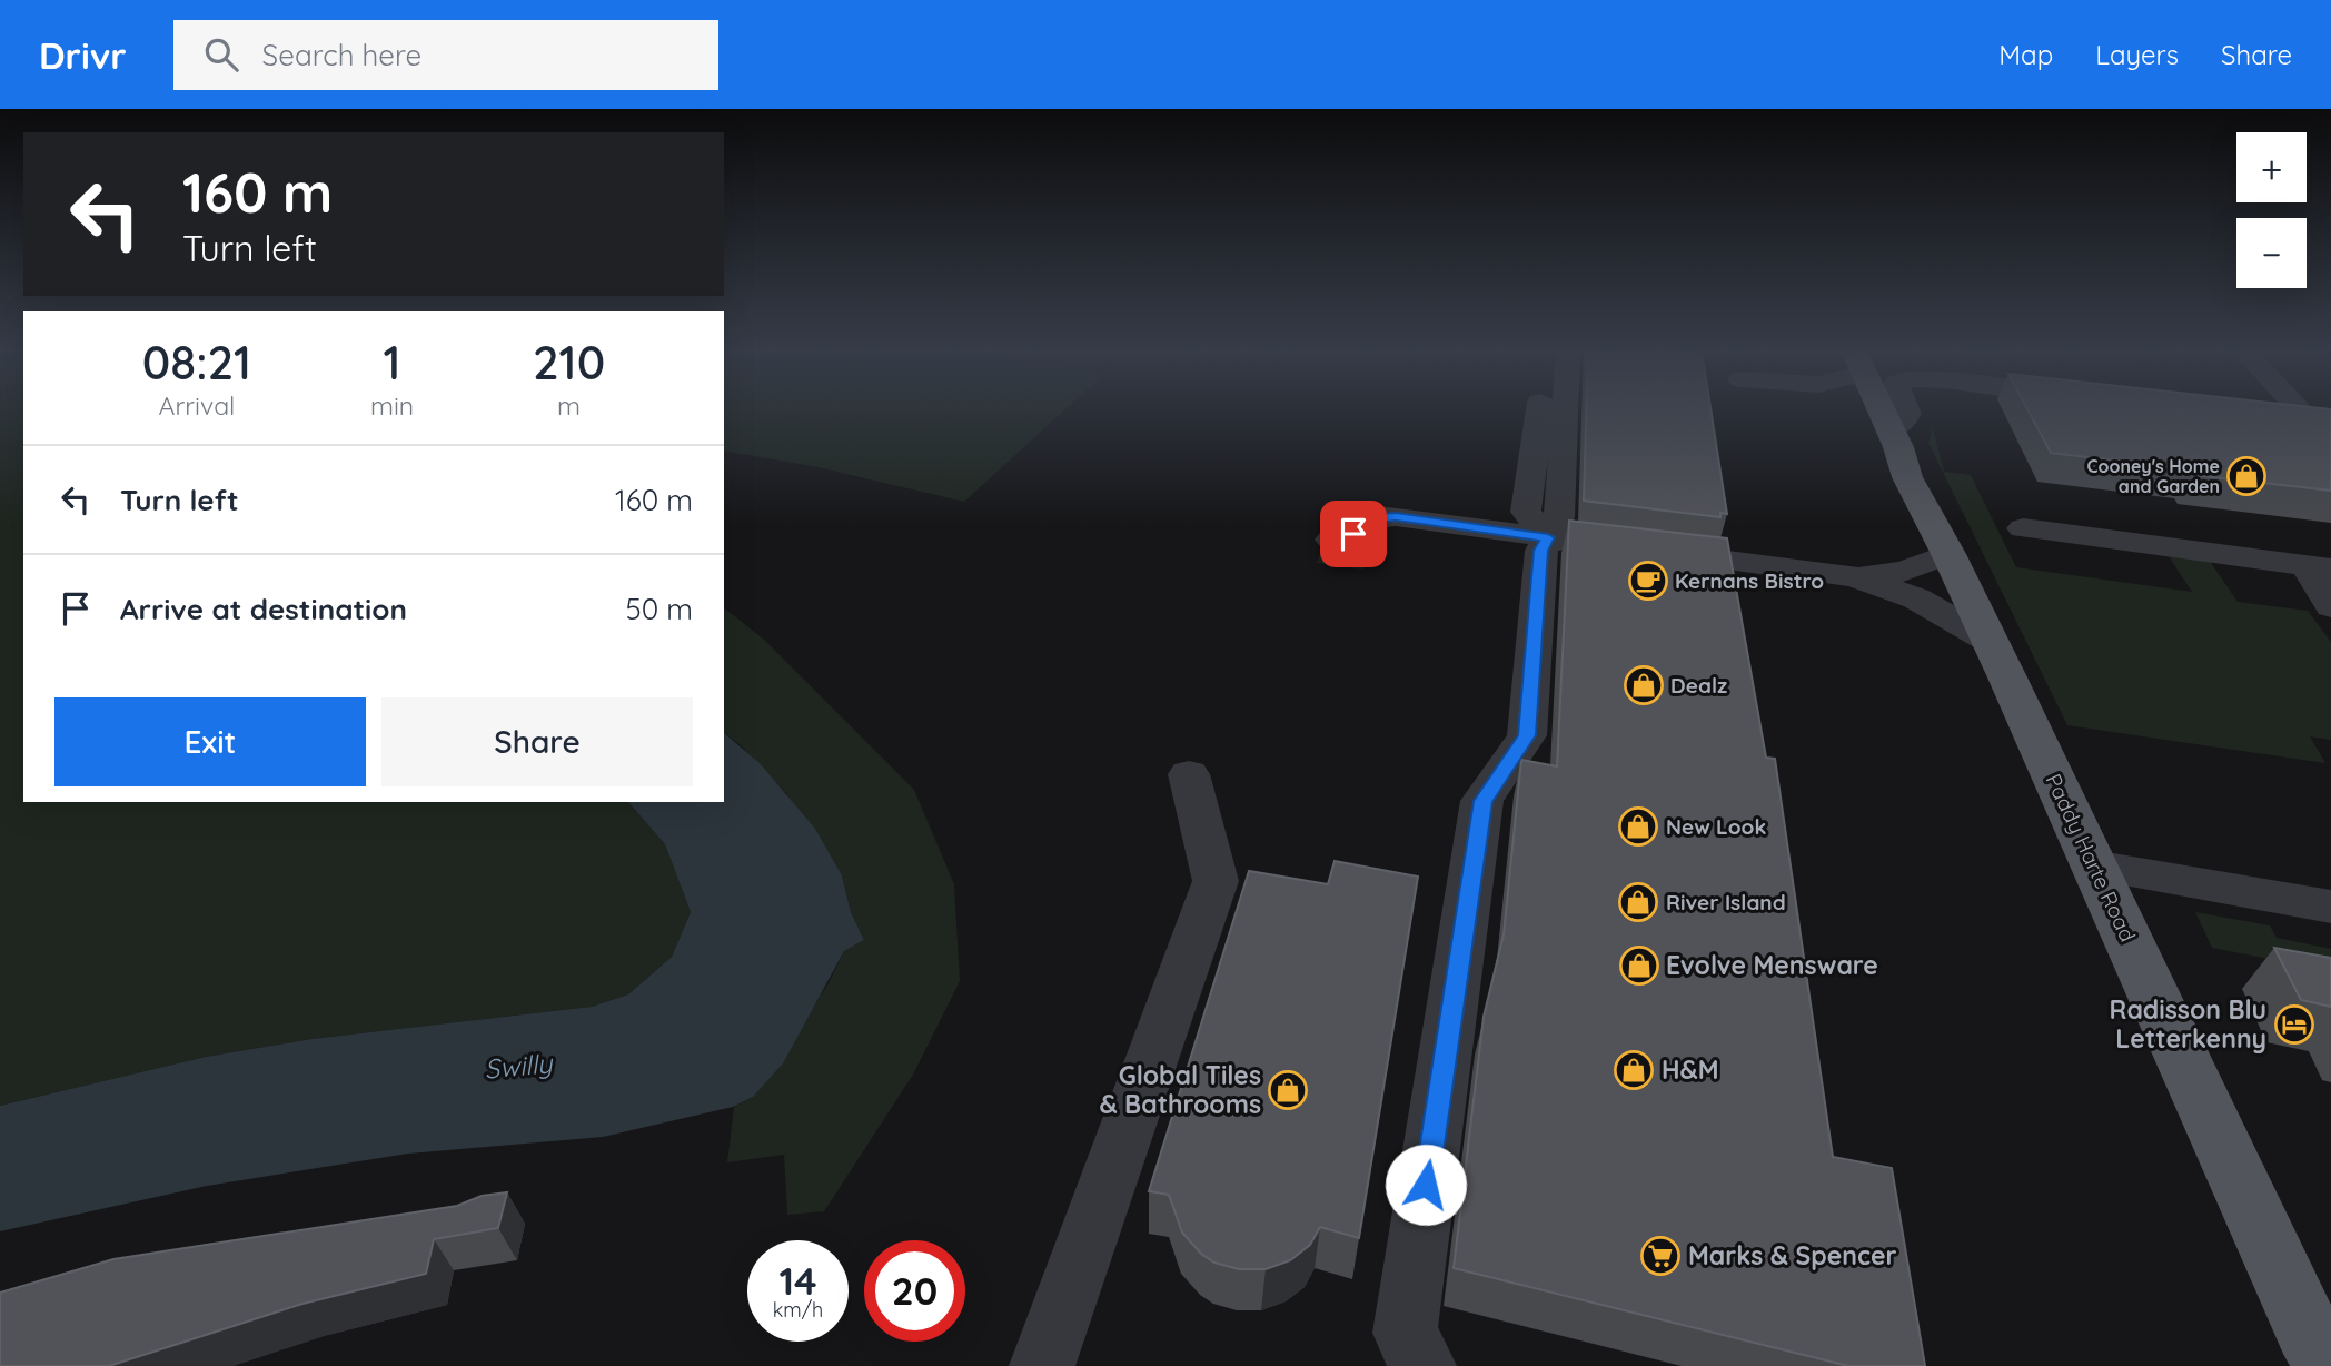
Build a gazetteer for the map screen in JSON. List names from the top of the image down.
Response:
{
  "streets": {
    "main road": ["Paddy Harte Road"]
  },
  "water": ["Swilly"],
  "places": {
    "shop": [
      "Cooney's Home and Garden",
      "Dealz",
      "New Look",
      "River Island",
      "Evolve Mensware",
      "H&M",
      "Global Tiles & Bathrooms"
    ],
    "cafe": ["Kernans Bistro"],
    "hotel": ["Radisson Blu Letterkenny"],
    "supermarket": ["Marks & Spencer"]
  },
  "page": {
    "header": "Drivr",
    "search": "Search here",
    "nav": ["Map", "Layers", "Share"],
    "map_buttons": ["+", "−"],
    "turn": ["160 m", "Turn left"],
    "eta": [
      "08:21",
      "Arrival",
      "1",
      "min",
      "210",
      "m"
    ],
    "list": [
      {
        "name": "Turn left",
        "value": "160 m"
      },
      {
        "name": "Arrive at destination",
        "value": "50 m"
      }
    ],
    "buttons": ["Exit", "Share"],
    "speed": "14 km/h",
    "limit": "20"
  }
}
